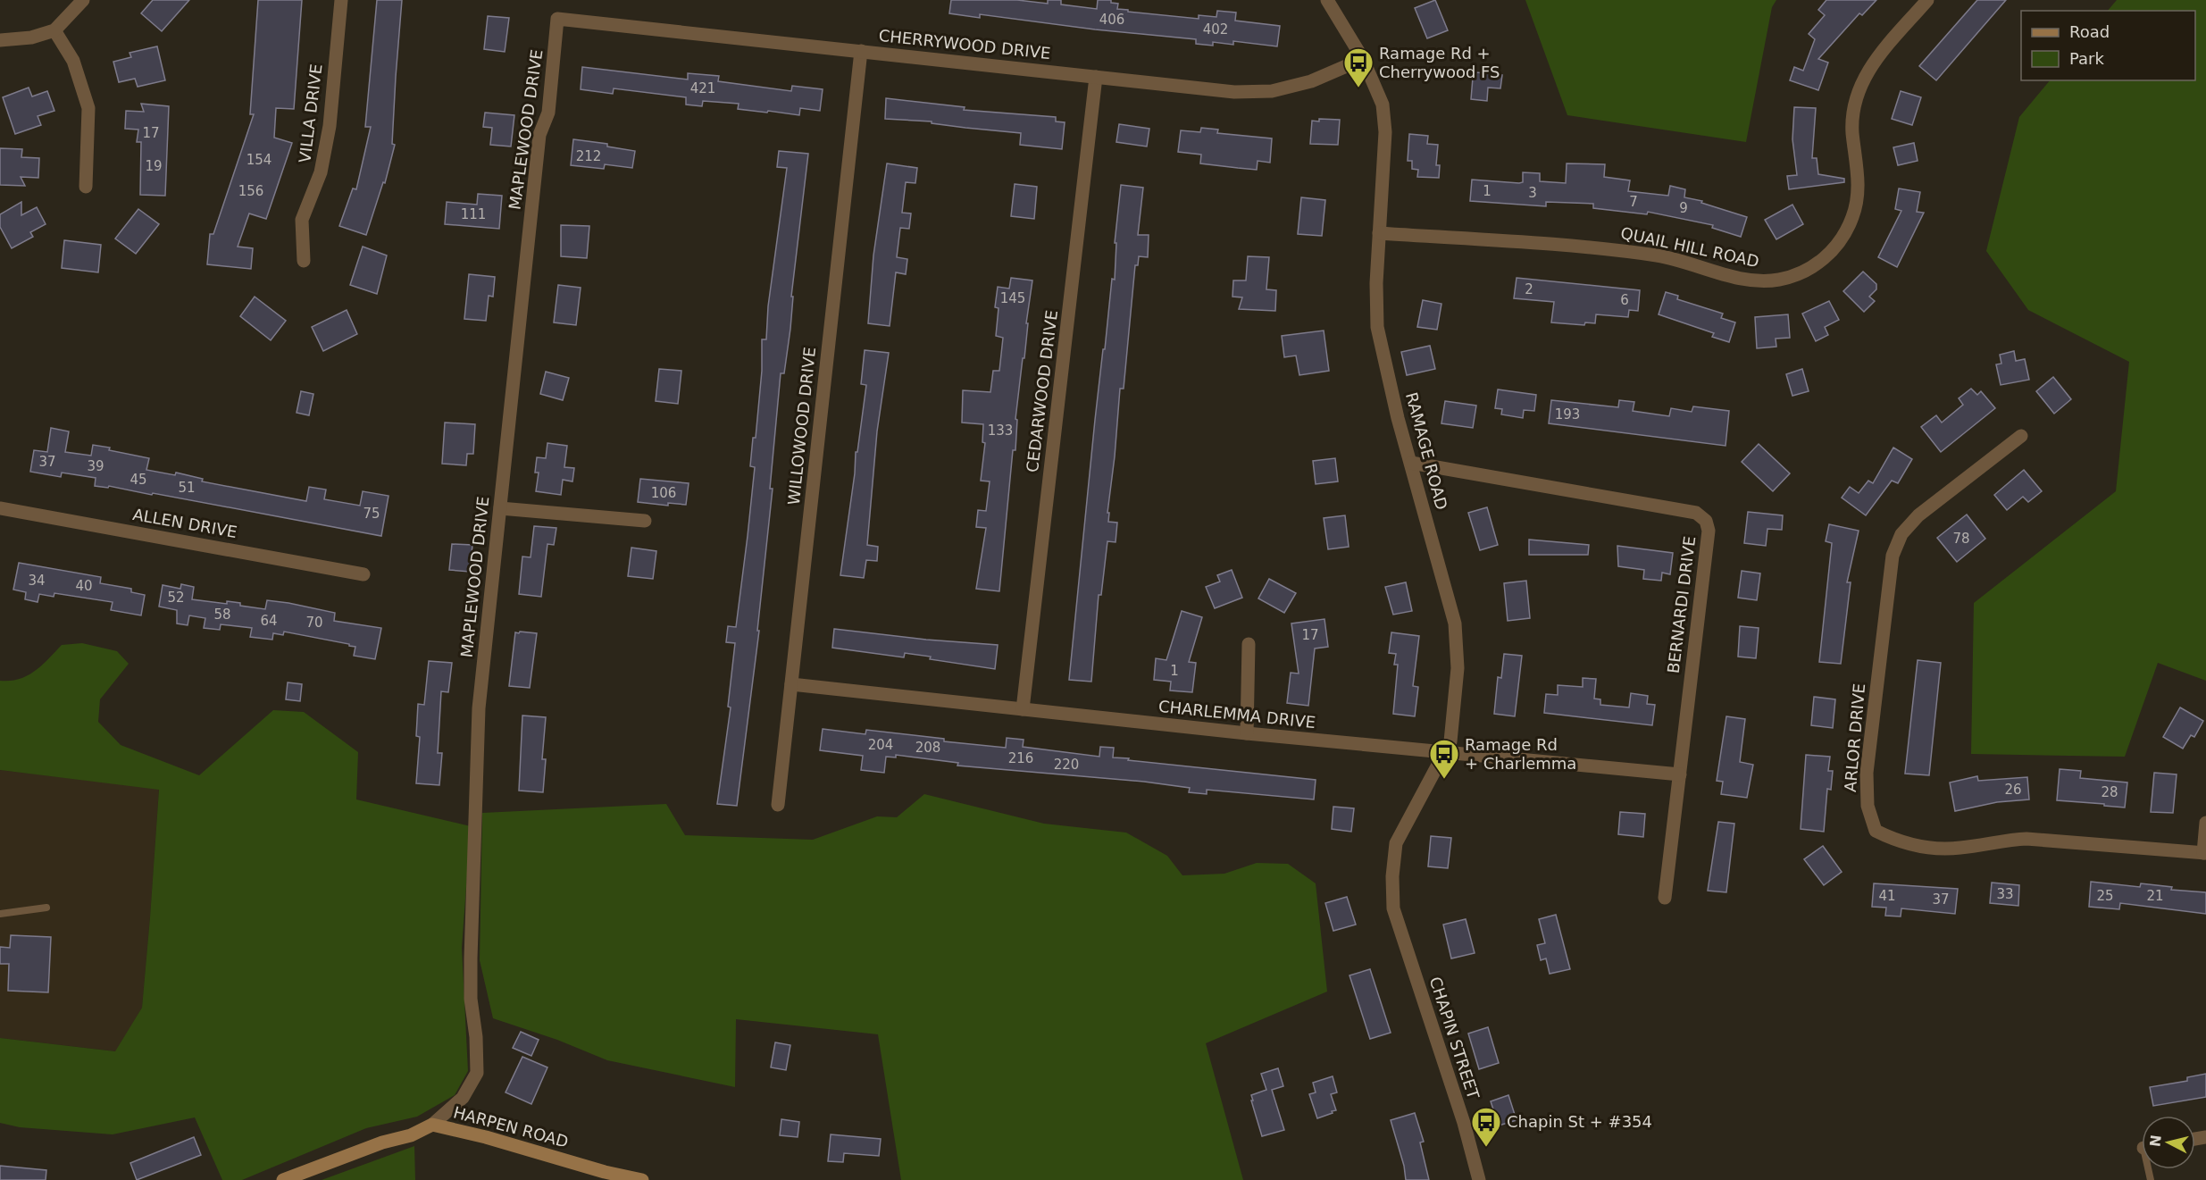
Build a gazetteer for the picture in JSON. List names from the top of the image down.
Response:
{
  "streets": {
    "street": [
      "CHERRYWOOD DRIVE",
      "VILLA DRIVE",
      "MAPLEWOOD DRIVE",
      "QUAIL HILL ROAD",
      "CEDARWOOD DRIVE",
      "WILLOWOOD DRIVE",
      "RAMAGE ROAD",
      "ALLEN DRIVE",
      "BERNARDI DRIVE",
      "CHARLEMMA DRIVE",
      "ARLOR DRIVE",
      "CHAPIN STREET",
      "HARPEN ROAD"
    ]
  },
  "crossings": [
    ["CHERRYWOOD DRIVE", "MAPLEWOOD DRIVE"],
    ["CHERRYWOOD DRIVE", "CEDARWOOD DRIVE"],
    ["CHERRYWOOD DRIVE", "WILLOWOOD DRIVE"],
    ["CHERRYWOOD DRIVE", "RAMAGE ROAD"],
    ["MAPLEWOOD DRIVE", "HARPEN ROAD"],
    ["QUAIL HILL ROAD", "RAMAGE ROAD"],
    ["CEDARWOOD DRIVE", "CHARLEMMA DRIVE"],
    ["WILLOWOOD DRIVE", "CHARLEMMA DRIVE"],
    ["RAMAGE ROAD", "BERNARDI DRIVE"],
    ["RAMAGE ROAD", "CHARLEMMA DRIVE"],
    ["RAMAGE ROAD", "CHAPIN STREET"],
    ["BERNARDI DRIVE", "CHARLEMMA DRIVE"]
  ],
  "places": {
    "bus stop": ["Ramage Rd + Cherrywood FS", "Ramage Rd + Charlemma", "Chapin St + #354"]
  },
  "house_numbers": [
    "406",
    "402",
    "421",
    "17",
    "212",
    "154",
    "19",
    "156",
    "1",
    "3",
    "7",
    "9",
    "111",
    "2",
    "145",
    "6",
    "193",
    "133",
    "37",
    "39",
    "45",
    "51",
    "106",
    "75",
    "78",
    "34",
    "40",
    "52",
    "58",
    "64",
    "70",
    "17",
    "1",
    "204",
    "208",
    "216",
    "220",
    "26",
    "28",
    "33",
    "41",
    "25",
    "21",
    "37"
  ],
  "legend": ["Road", "Park"],
  "north": "left"
}
